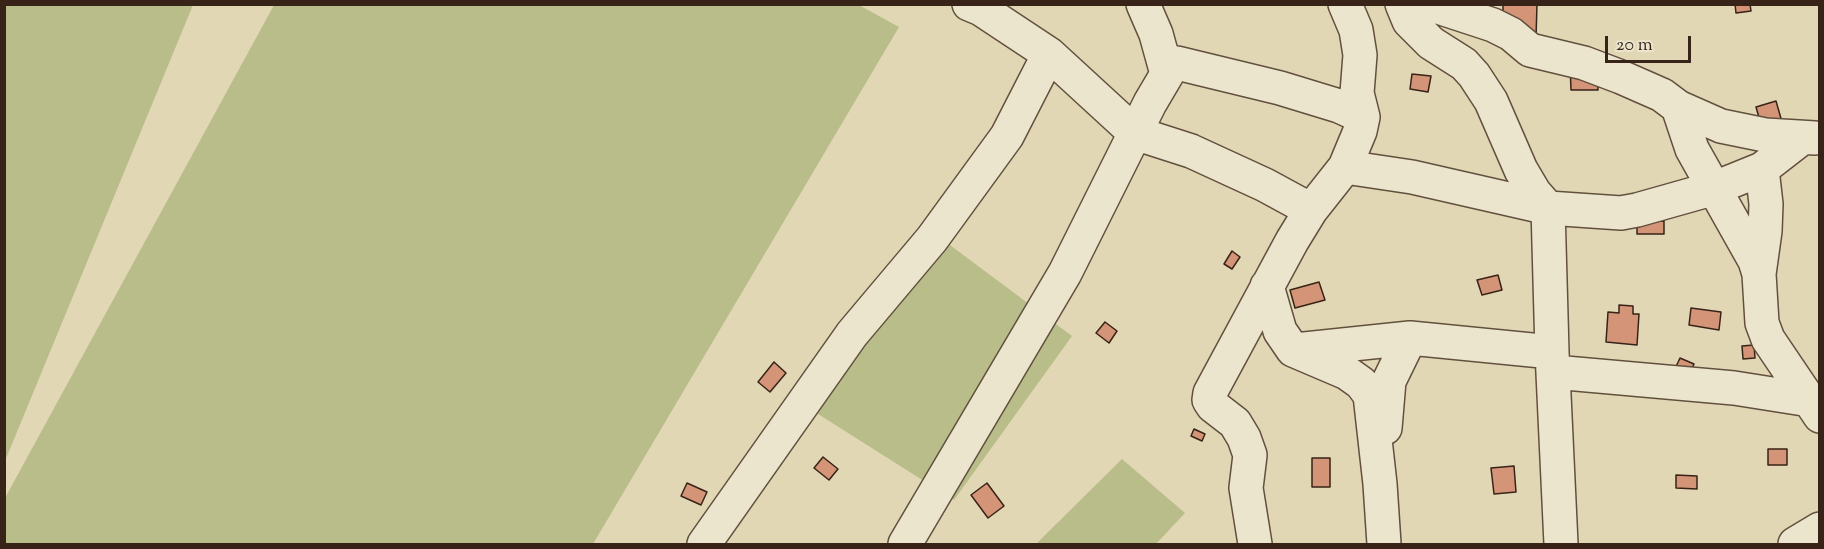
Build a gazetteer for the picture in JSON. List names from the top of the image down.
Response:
{
  "scale_bar": "20 m"
}
